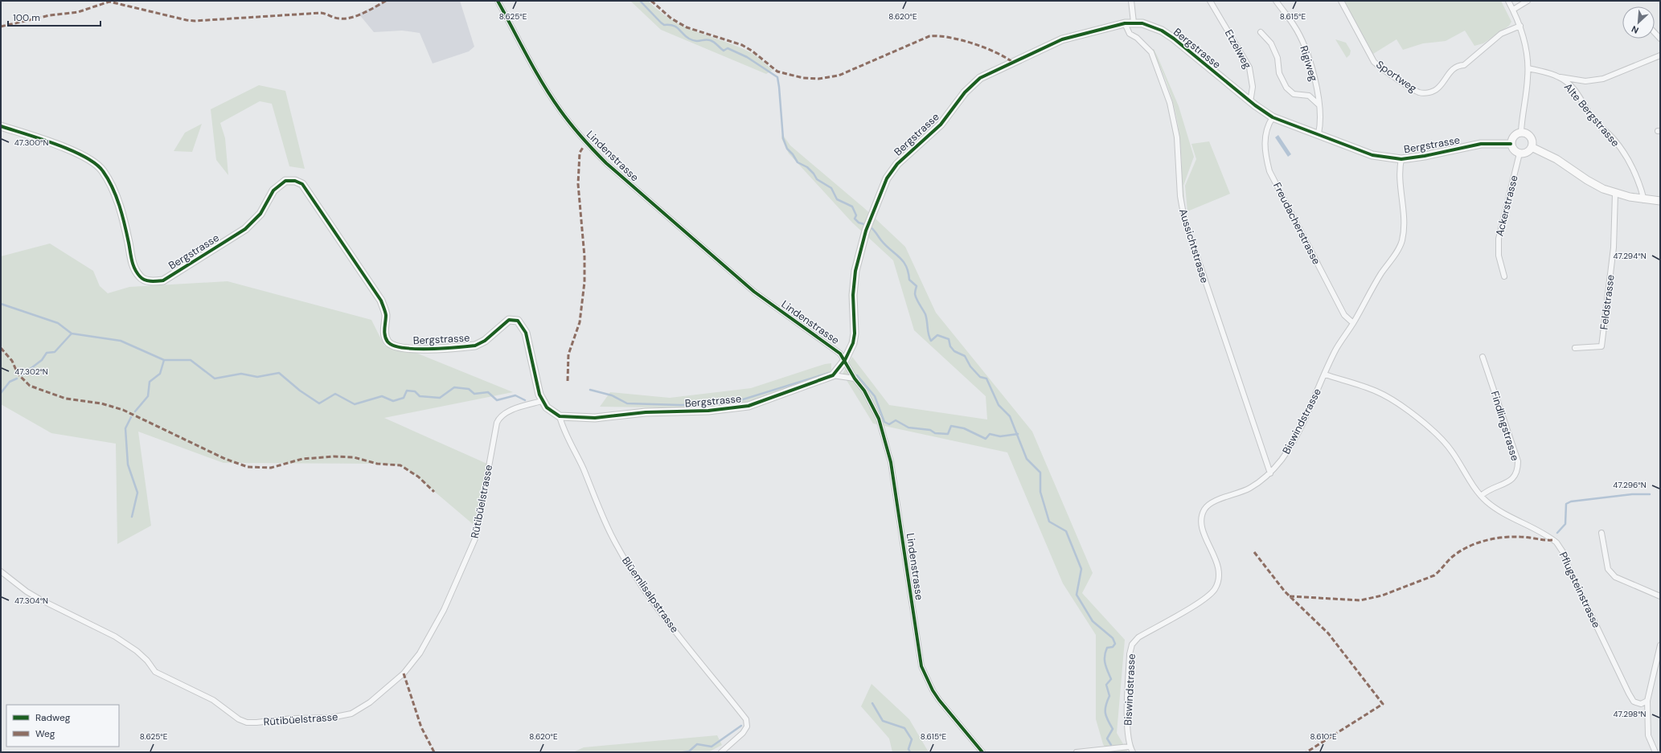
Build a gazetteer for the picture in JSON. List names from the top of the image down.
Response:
{
  "streets": {
    "street": [
      "Bergstrasse",
      "Etzelweg",
      "Rigiweg",
      "Sportweg",
      "Alte Bergstrasse",
      "Lindenstrasse",
      "Ackerstrasse",
      "Freudacherstrasse",
      "Aussichtstrasse",
      "Feldstrasse",
      "Biswindstrasse",
      "Findlingstrasse",
      "Rütibüelstrasse",
      "Pflugsteinstrasse",
      "Blüemlisalpstrasse"
    ]
  },
  "crossings": [
    ["Bergstrasse", "Etzelweg"],
    ["Bergstrasse", "Rigiweg"],
    ["Bergstrasse", "Lindenstrasse"],
    ["Bergstrasse", "Ackerstrasse"],
    ["Bergstrasse", "Freudacherstrasse"],
    ["Bergstrasse", "Aussichtstrasse"],
    ["Bergstrasse", "Biswindstrasse"],
    ["Bergstrasse", "Rütibüelstrasse"],
    ["Bergstrasse", "Blüemlisalpstrasse"],
    ["Freudacherstrasse", "Biswindstrasse"],
    ["Aussichtstrasse", "Biswindstrasse"],
    ["Biswindstrasse", "Pflugsteinstrasse"],
    ["Findlingstrasse", "Pflugsteinstrasse"]
  ],
  "legend": ["Radweg", "Weg"],
  "scale_bar": "100 m",
  "north": "bottom left",
  "coordinates": [
    "8.625°E",
    "8.620°E",
    "8.615°E",
    "47.300°N",
    "47.294°N",
    "47.302°N",
    "47.296°N",
    "47.304°N",
    "47.298°N",
    "8.610°E"
  ]
}
